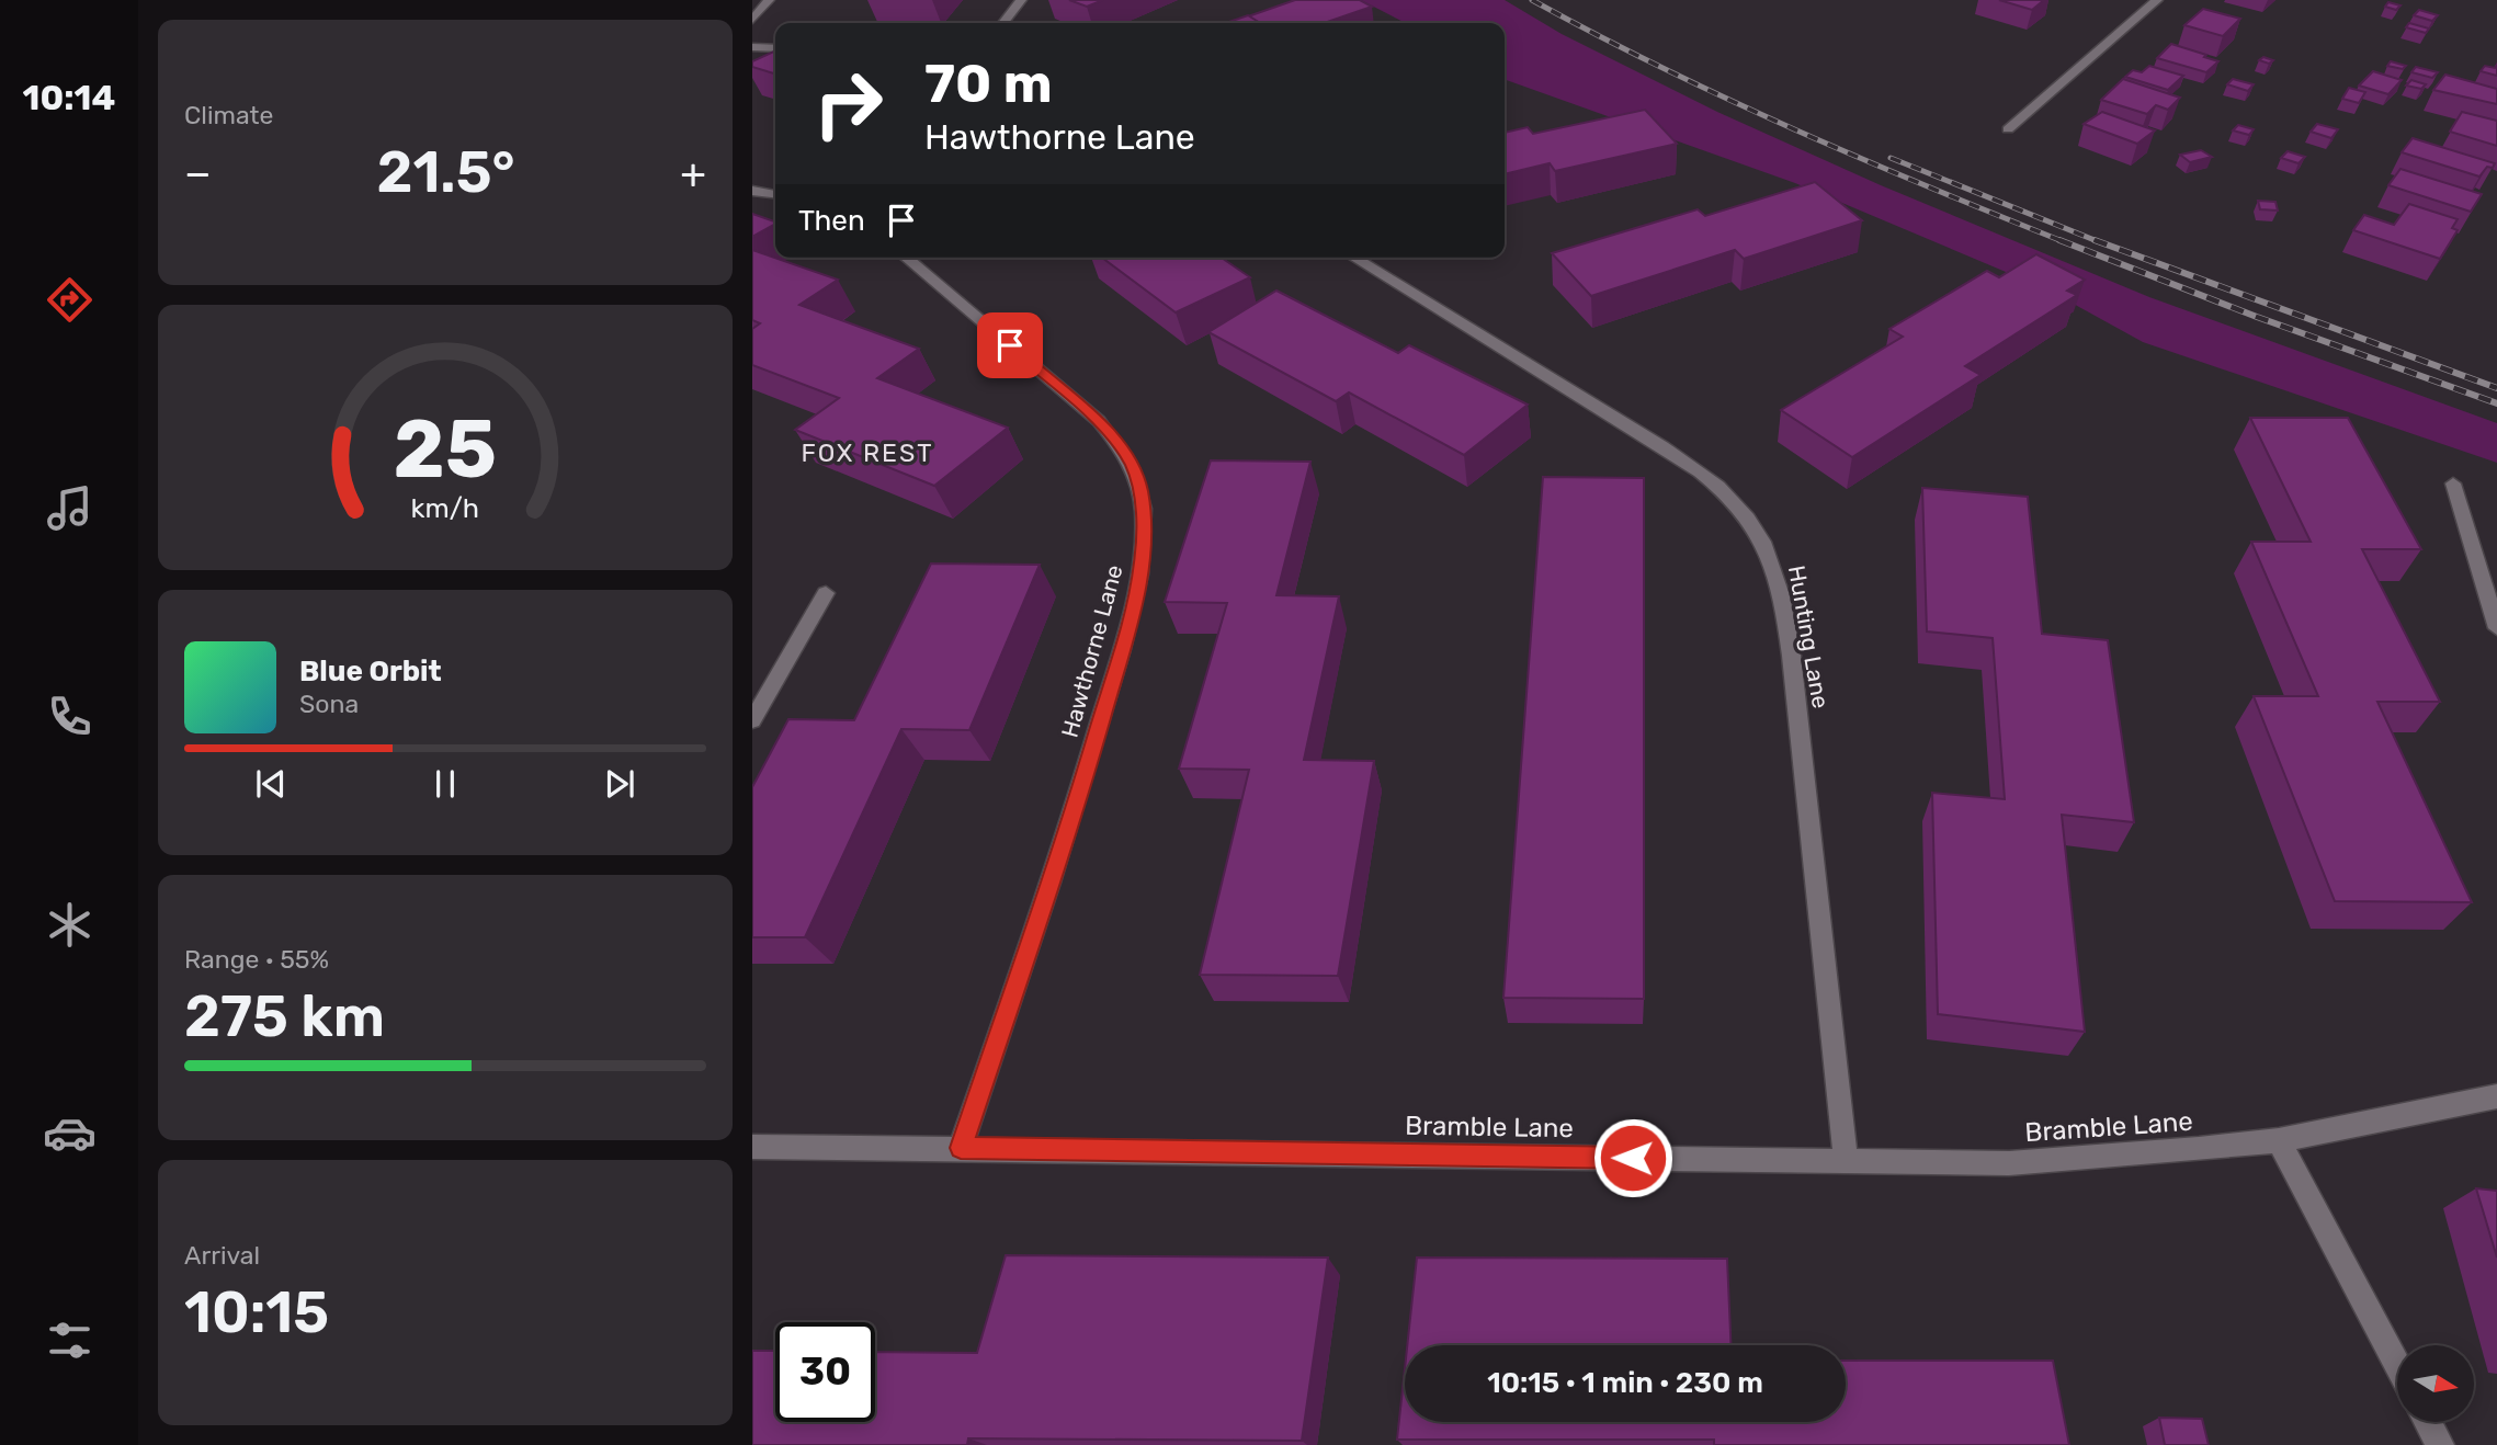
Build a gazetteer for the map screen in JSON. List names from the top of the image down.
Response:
{
  "streets": {
    "street": ["Hunting Lane", "Hawthorne Lane", "Bramble Lane"]
  },
  "crossings": [
    ["Hunting Lane", "Bramble Lane"],
    ["Hawthorne Lane", "Bramble Lane"]
  ],
  "districts": ["FOX REST"],
  "north": "right",
  "page": {
    "tabs": "10:14",
    "tile": [
      "Climate",
      ["Range · 55%", "275 km"],
      ["Arrival", "10:15"]
    ],
    "turn": ["70 m", "Hawthorne Lane"],
    "heat": ["−", "21.5°", "+"],
    "then": "Then",
    "song": ["Blue Orbit", "Sona"],
    "limit": "30",
    "trip": "10:15 · 1 min · 230 m",
    "gauge": ["25", "km/h"]
  }
}
